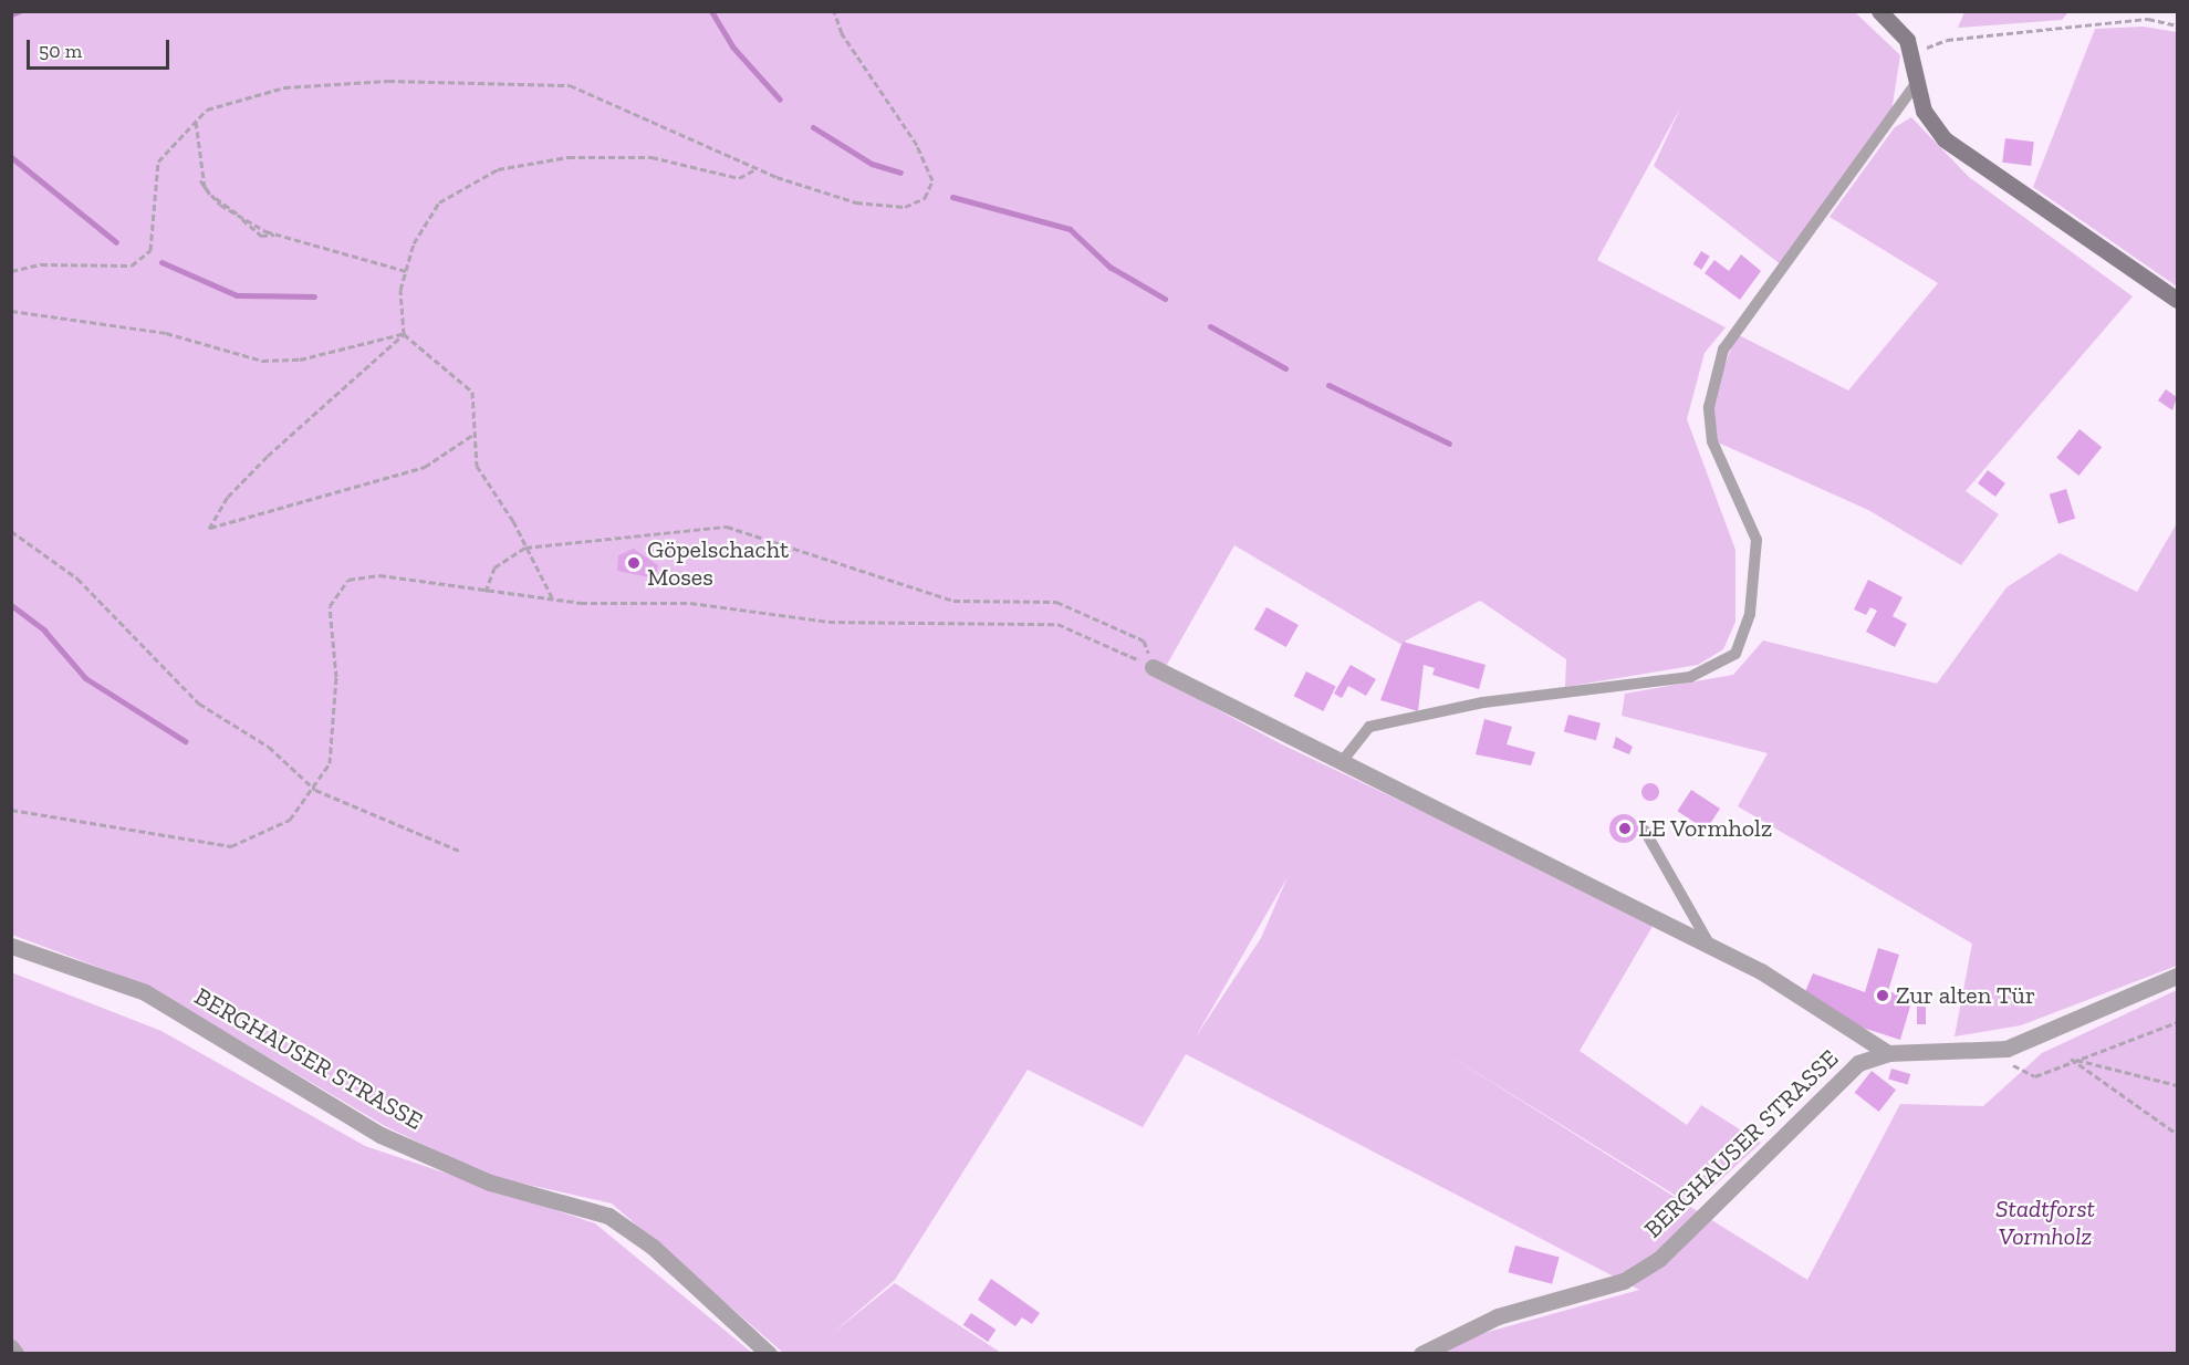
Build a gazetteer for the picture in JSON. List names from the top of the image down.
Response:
{
  "streets": {
    "street": ["BERGHAUSER STRASSE"]
  },
  "parks": ["Stadtforst Vormholz"],
  "places": ["Göpelschacht Moses", "LE Vormholz", "Zur alten Tür"],
  "scale_bar": "50 m"
}
